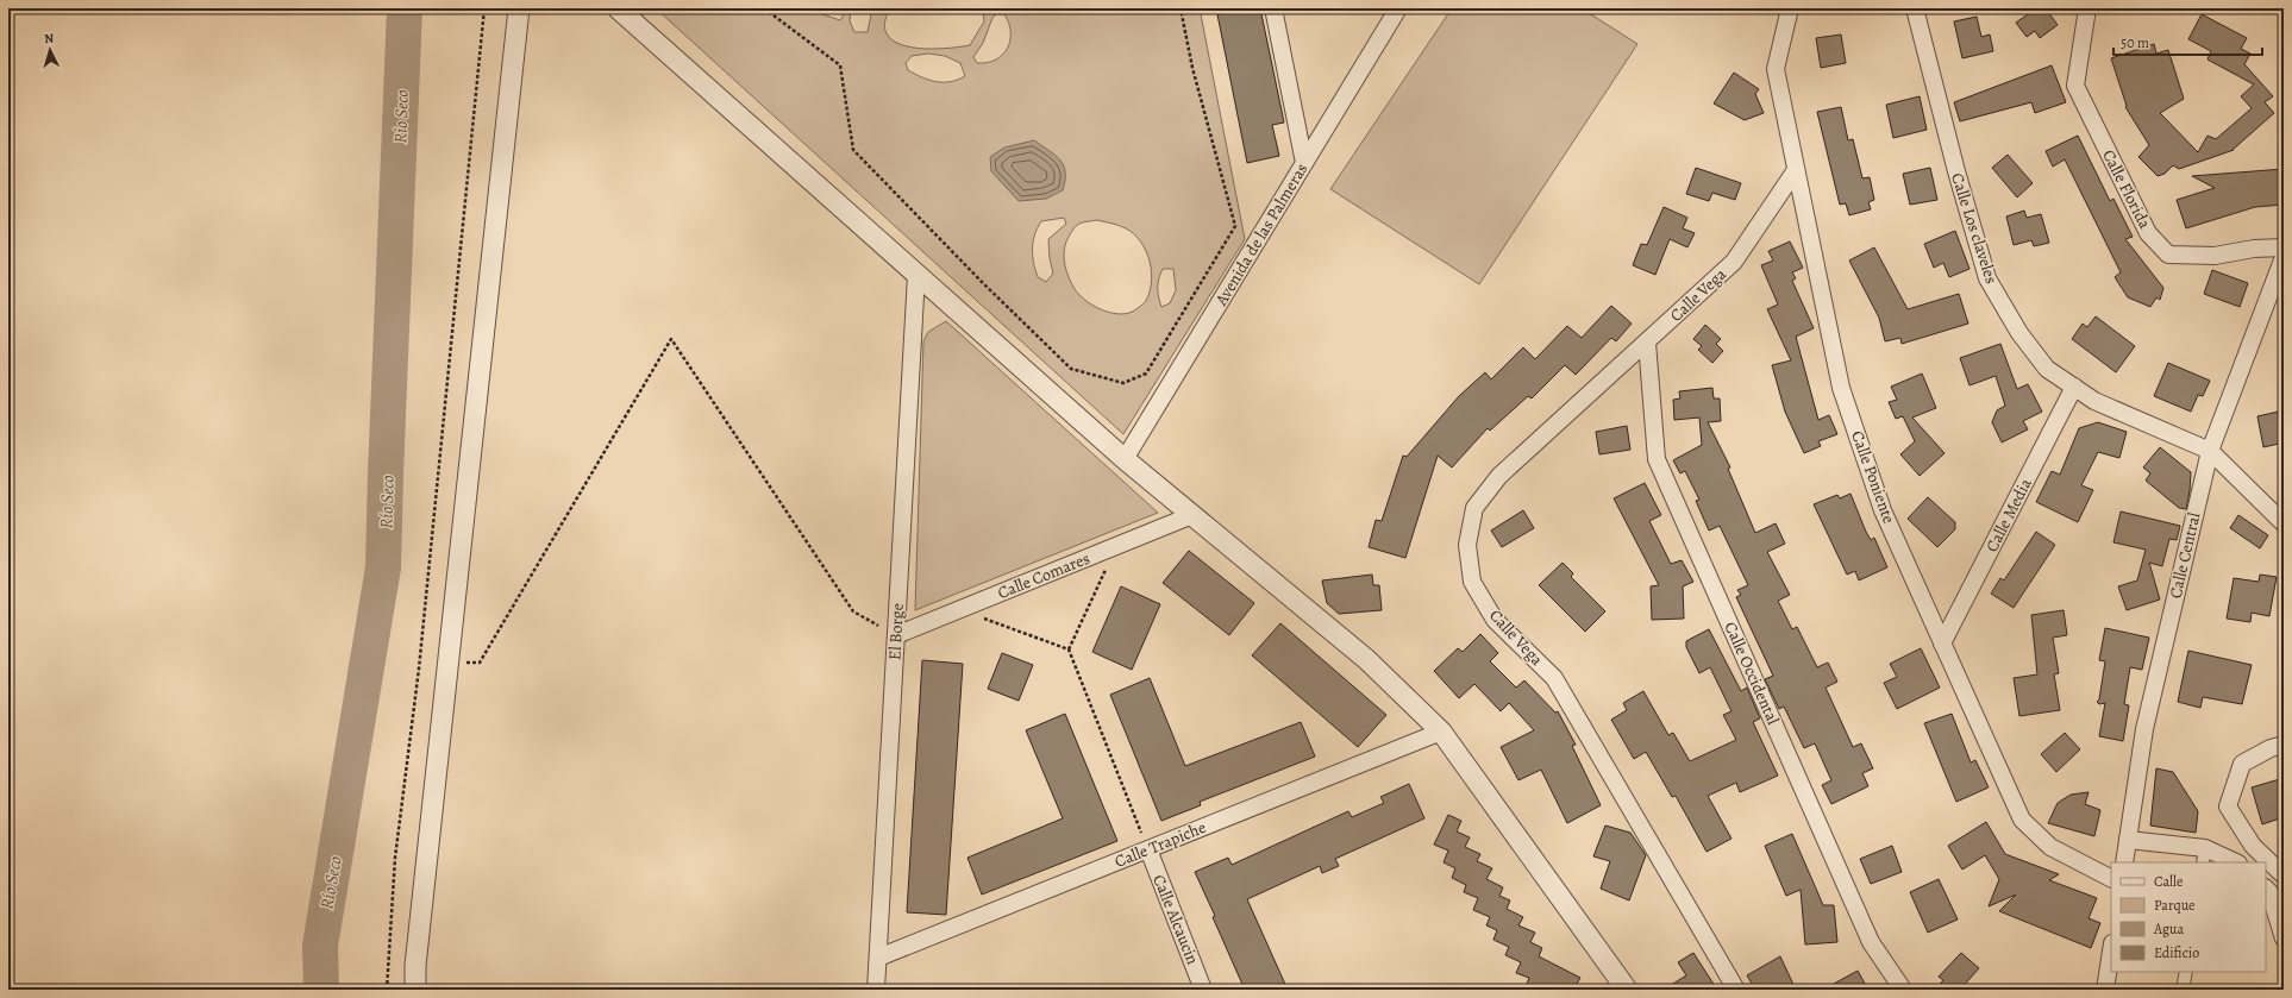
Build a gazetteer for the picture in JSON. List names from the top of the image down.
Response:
{
  "streets": {
    "street": [
      "Calle Florida",
      "Calle Los claveles",
      "Avenida de las Palmeras",
      "Calle Vega",
      "Calle Poniente",
      "Calle Media",
      "Calle Central",
      "Calle Comares",
      "El Borge",
      "Calle Occidental",
      "Calle Trapiche",
      "Calle Alcaucin"
    ]
  },
  "crossings": [
    ["Calle Los claveles", "Calle Media"],
    ["Calle Los claveles", "Calle Central"],
    ["Calle Vega", "Calle Poniente"],
    ["Calle Vega", "Calle Occidental"],
    ["Calle Poniente", "Calle Media"],
    ["Calle Comares", "El Borge"],
    ["El Borge", "Calle Trapiche"],
    ["Calle Trapiche", "Calle Alcaucin"]
  ],
  "water": ["Río Seco"],
  "legend": [
    "Calle",
    "Parque",
    "Agua",
    "Edificio"
  ],
  "scale_bar": "50 m",
  "north": "top"
}
